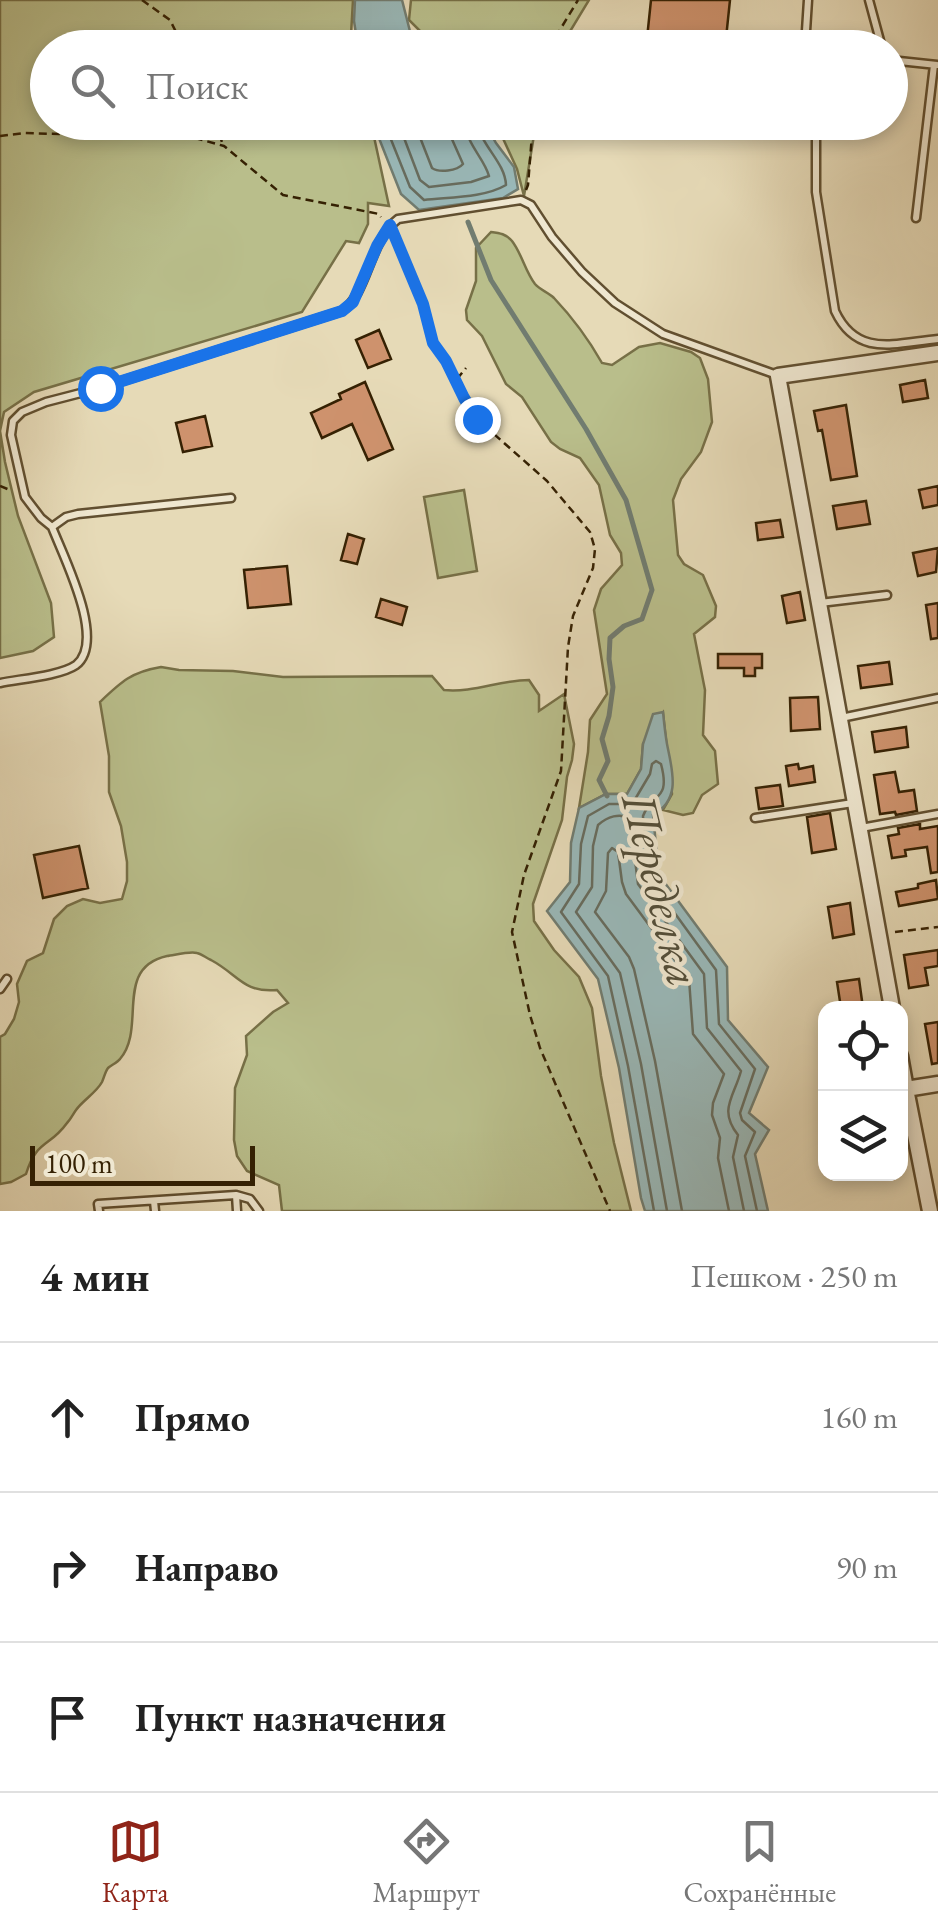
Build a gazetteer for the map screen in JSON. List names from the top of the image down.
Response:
{
  "water": ["Переделка"],
  "scale_bar": "100 m",
  "page": {
    "search": "Поиск",
    "scale": "100 m",
    "heading": ["4 мин", "Пешком · 250 m"],
    "list": [
      ["Прямо", "160 m"],
      ["Направо", "90 m"],
      "Пункт назначения"
    ],
    "nav": ["Карта", "Маршрут", "Сохранённые"]
  }
}
